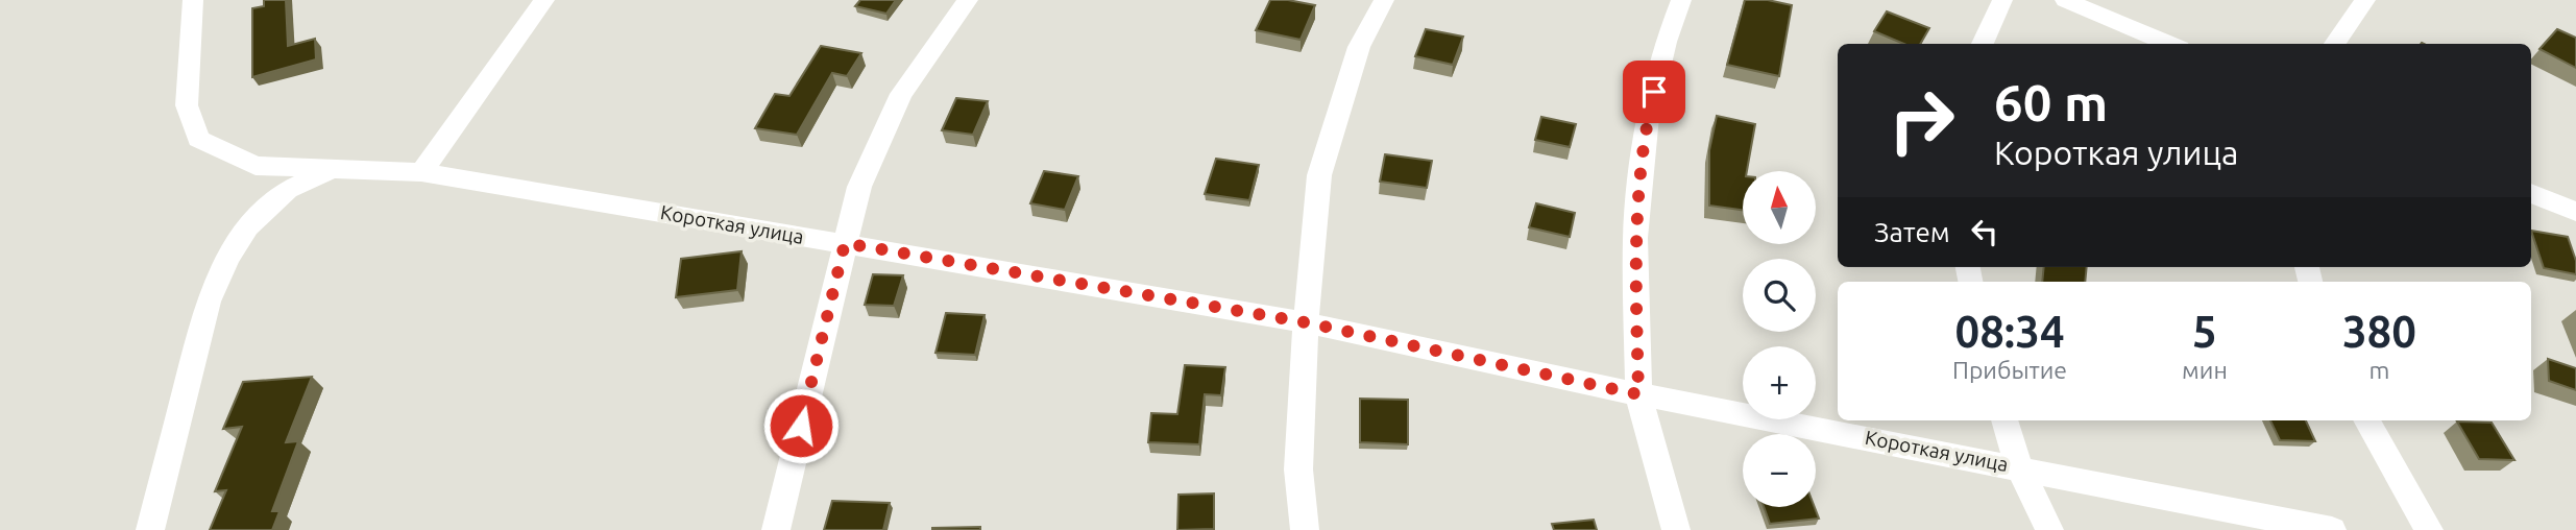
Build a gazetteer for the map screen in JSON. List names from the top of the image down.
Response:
{
  "streets": {
    "street": ["Короткая улица"]
  },
  "north": "top",
  "page": {
    "turn": ["60 m", "Короткая улица"],
    "map_buttons": ["+", "−"],
    "then": "Затем",
    "eta": [
      "08:34",
      "Прибытие",
      "5",
      "мин",
      "380",
      "m"
    ]
  }
}
